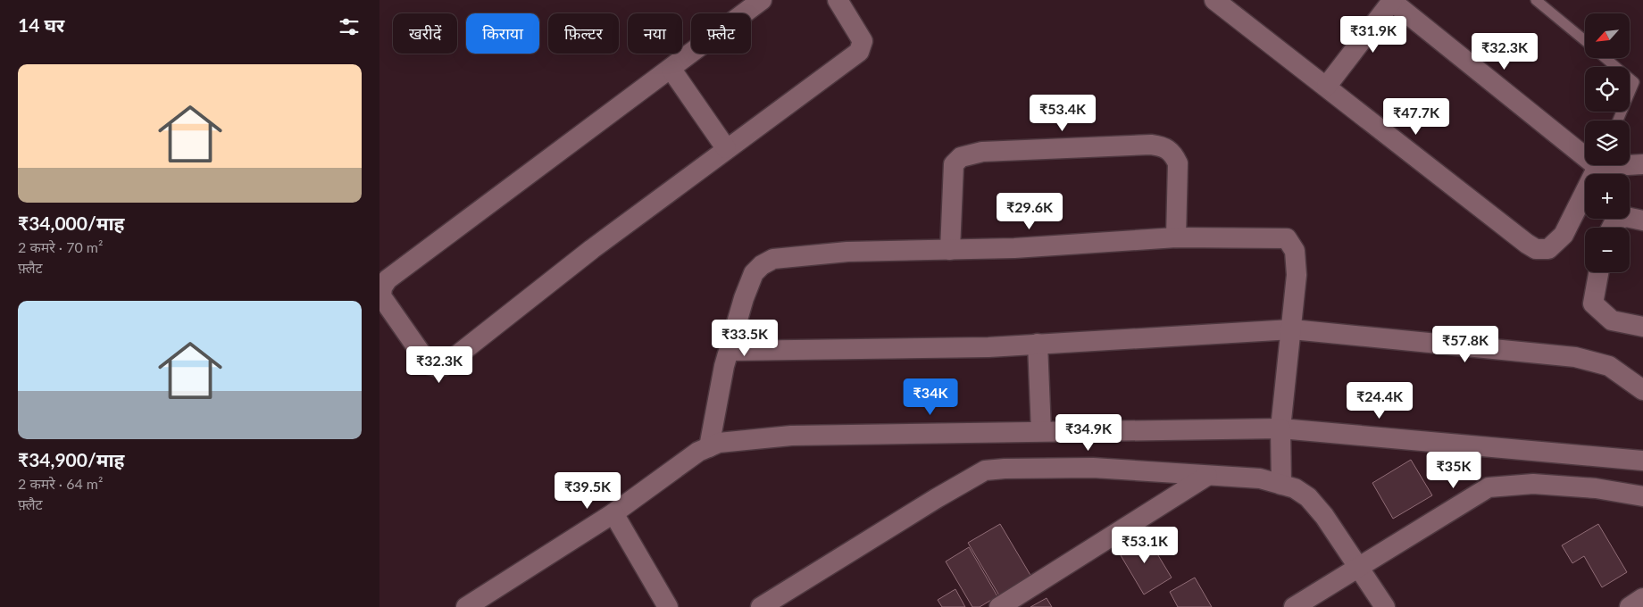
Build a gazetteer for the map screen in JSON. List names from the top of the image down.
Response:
{
  "north": "bottom left",
  "page": {
    "heading": "14 घर",
    "map_buttons": ["+", "−"],
    "chip": [
      "खरीदें",
      "किराया",
      "फ़िल्टर",
      "नया",
      "फ़्लैट"
    ],
    "price": [
      "₹31.9K",
      "₹32.3K",
      "₹53.4K",
      "₹47.7K",
      "₹29.6K",
      "₹33.5K",
      "₹57.8K",
      "₹32.3K",
      "₹34K",
      "₹24.4K",
      "₹34.9K",
      "₹35K",
      "₹39.5K",
      "₹53.1K"
    ],
    "list": [
      {
        "name": "₹34,000/माह",
        "note": "2 कमरे · 70 m² · फ़्लैट"
      },
      {
        "name": "₹34,900/माह",
        "note": "2 कमरे · 64 m² · फ़्लैट"
      }
    ]
  }
}
